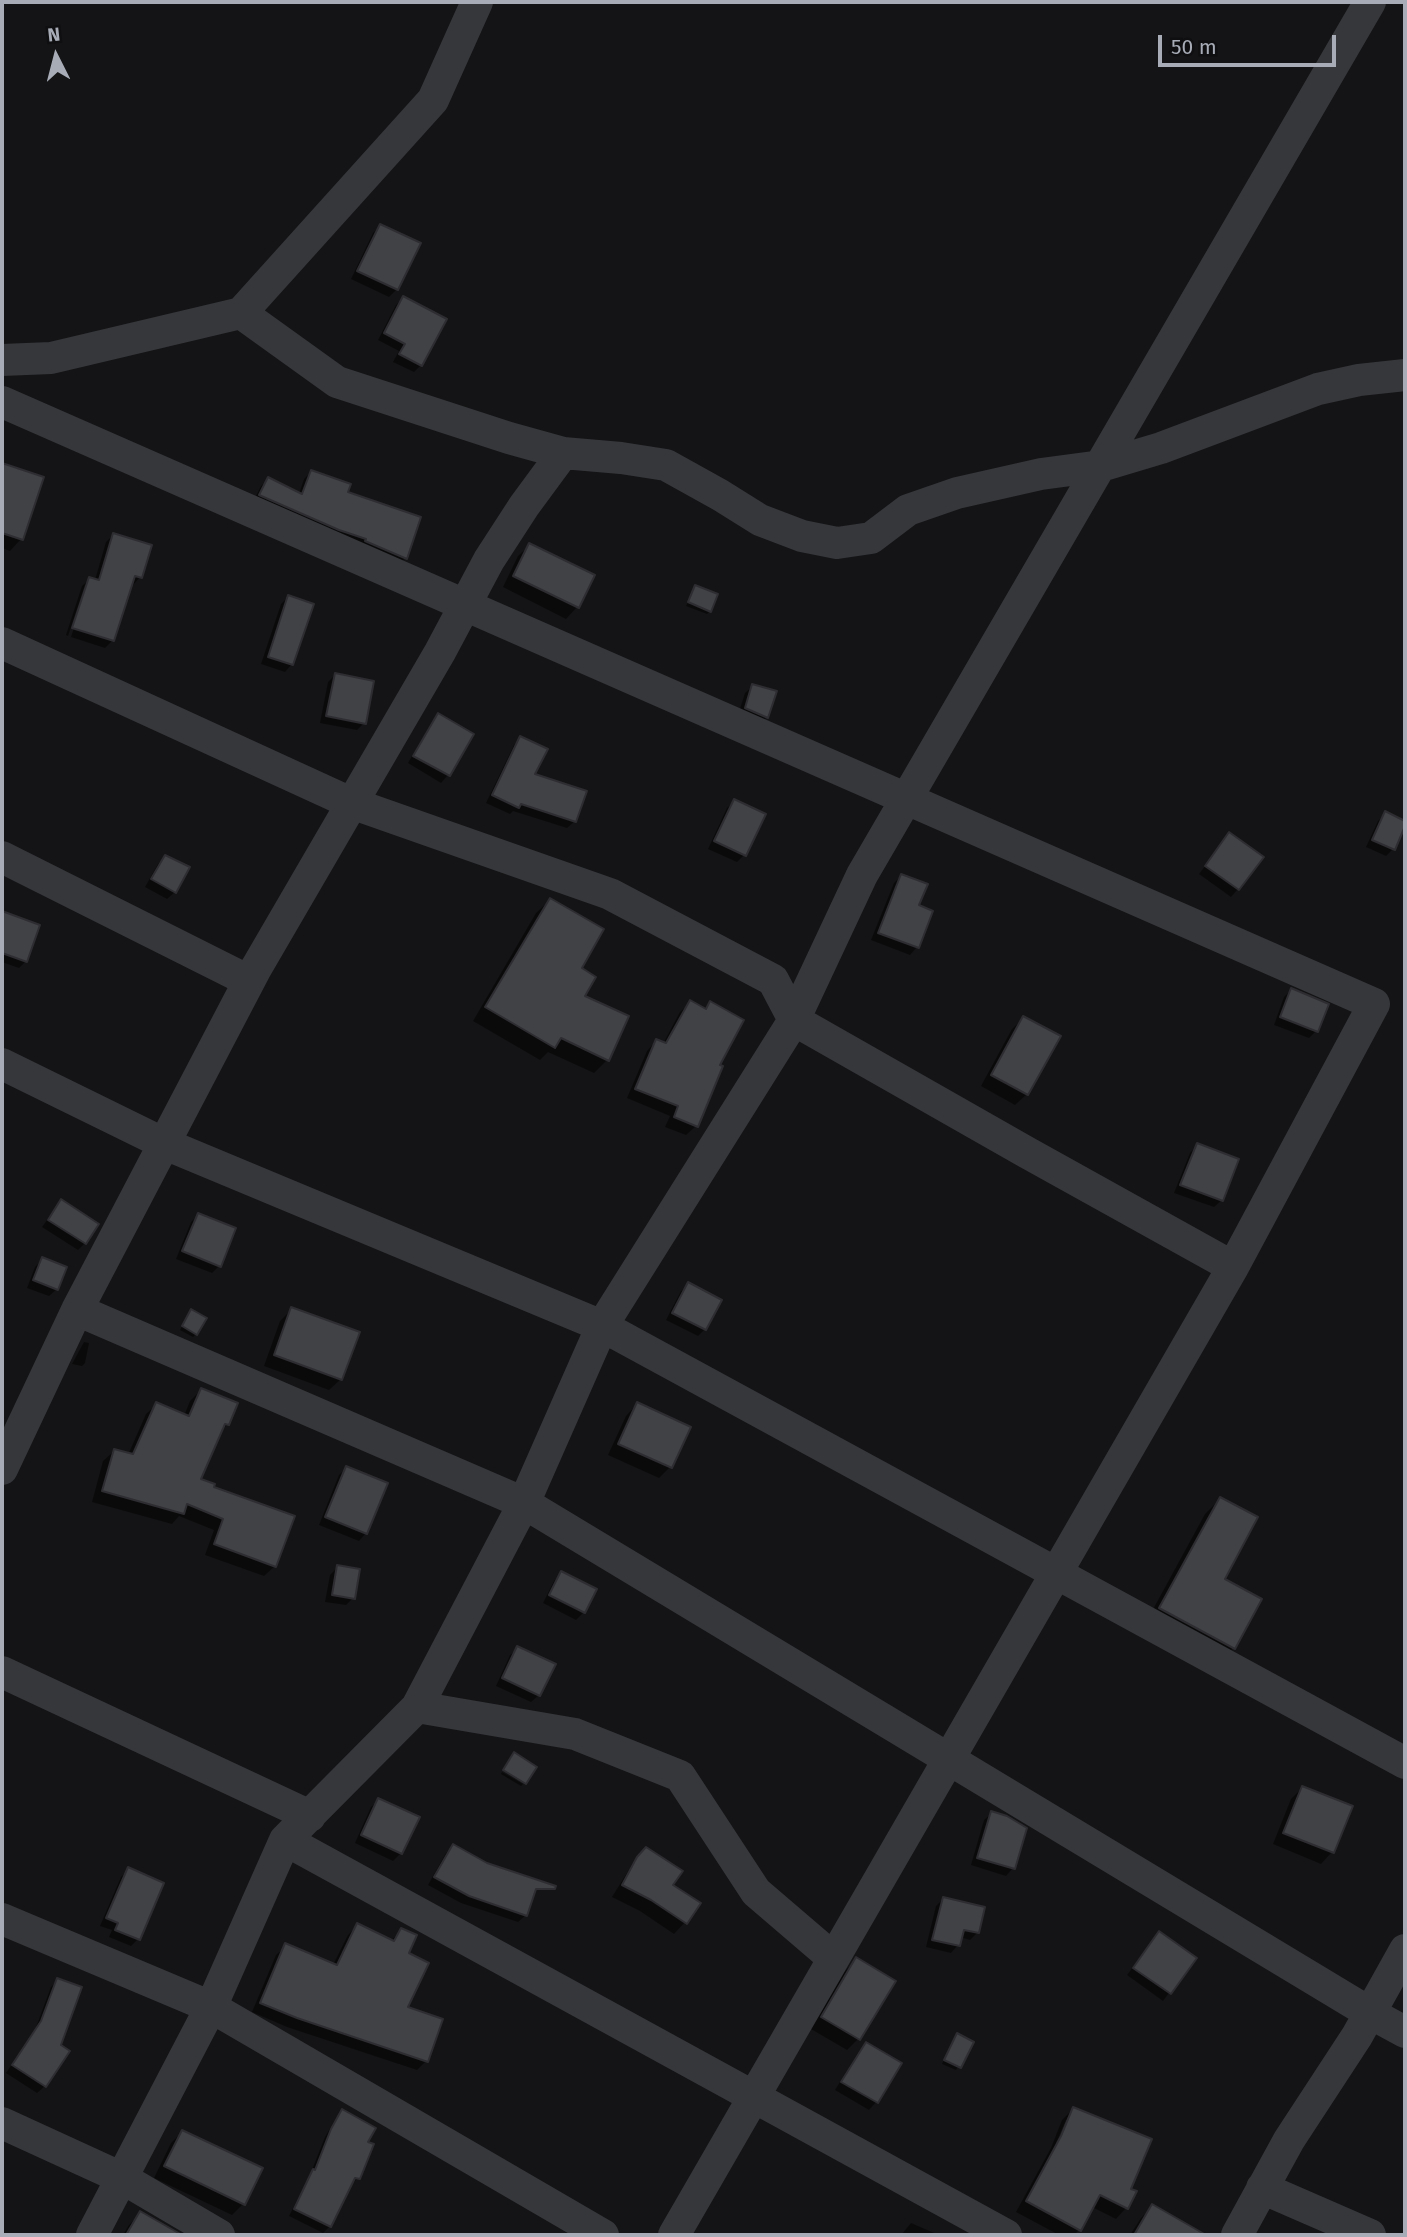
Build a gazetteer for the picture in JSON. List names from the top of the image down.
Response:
{
  "scale_bar": "50 m",
  "north": "top"
}
